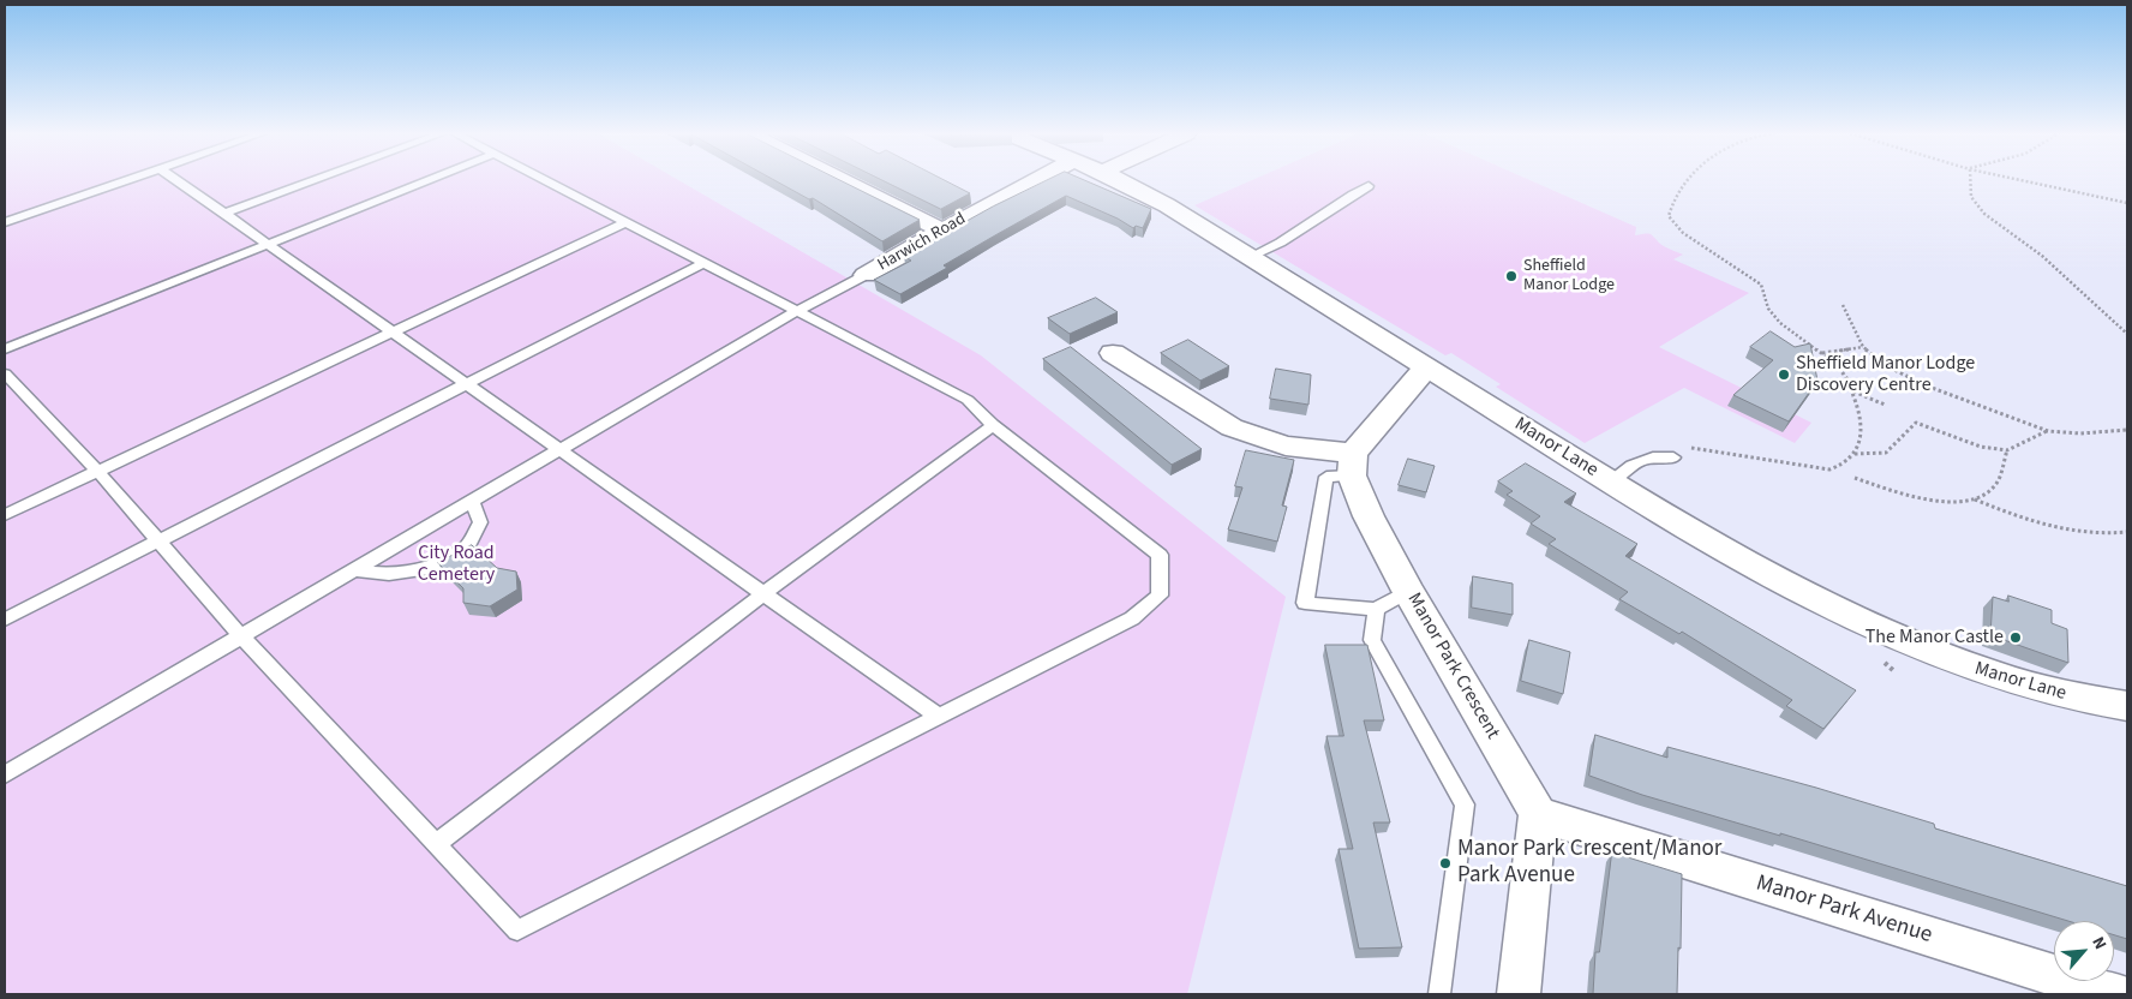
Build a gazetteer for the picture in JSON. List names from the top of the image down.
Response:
{
  "streets": {
    "street": [
      "Harwich Road",
      "Manor Lane",
      "Manor Park Crescent",
      "Manor Park Avenue"
    ]
  },
  "crossings": [
    ["Manor Park Crescent", "Manor Park Avenue"]
  ],
  "parks": ["City Road Cemetery"],
  "places": [
    "Sheffield Manor Lodge",
    "Sheffield Manor Lodge Discovery Centre",
    "The Manor Castle",
    "Manor Park Crescent/Manor Park Avenue"
  ],
  "north": "top right"
}
